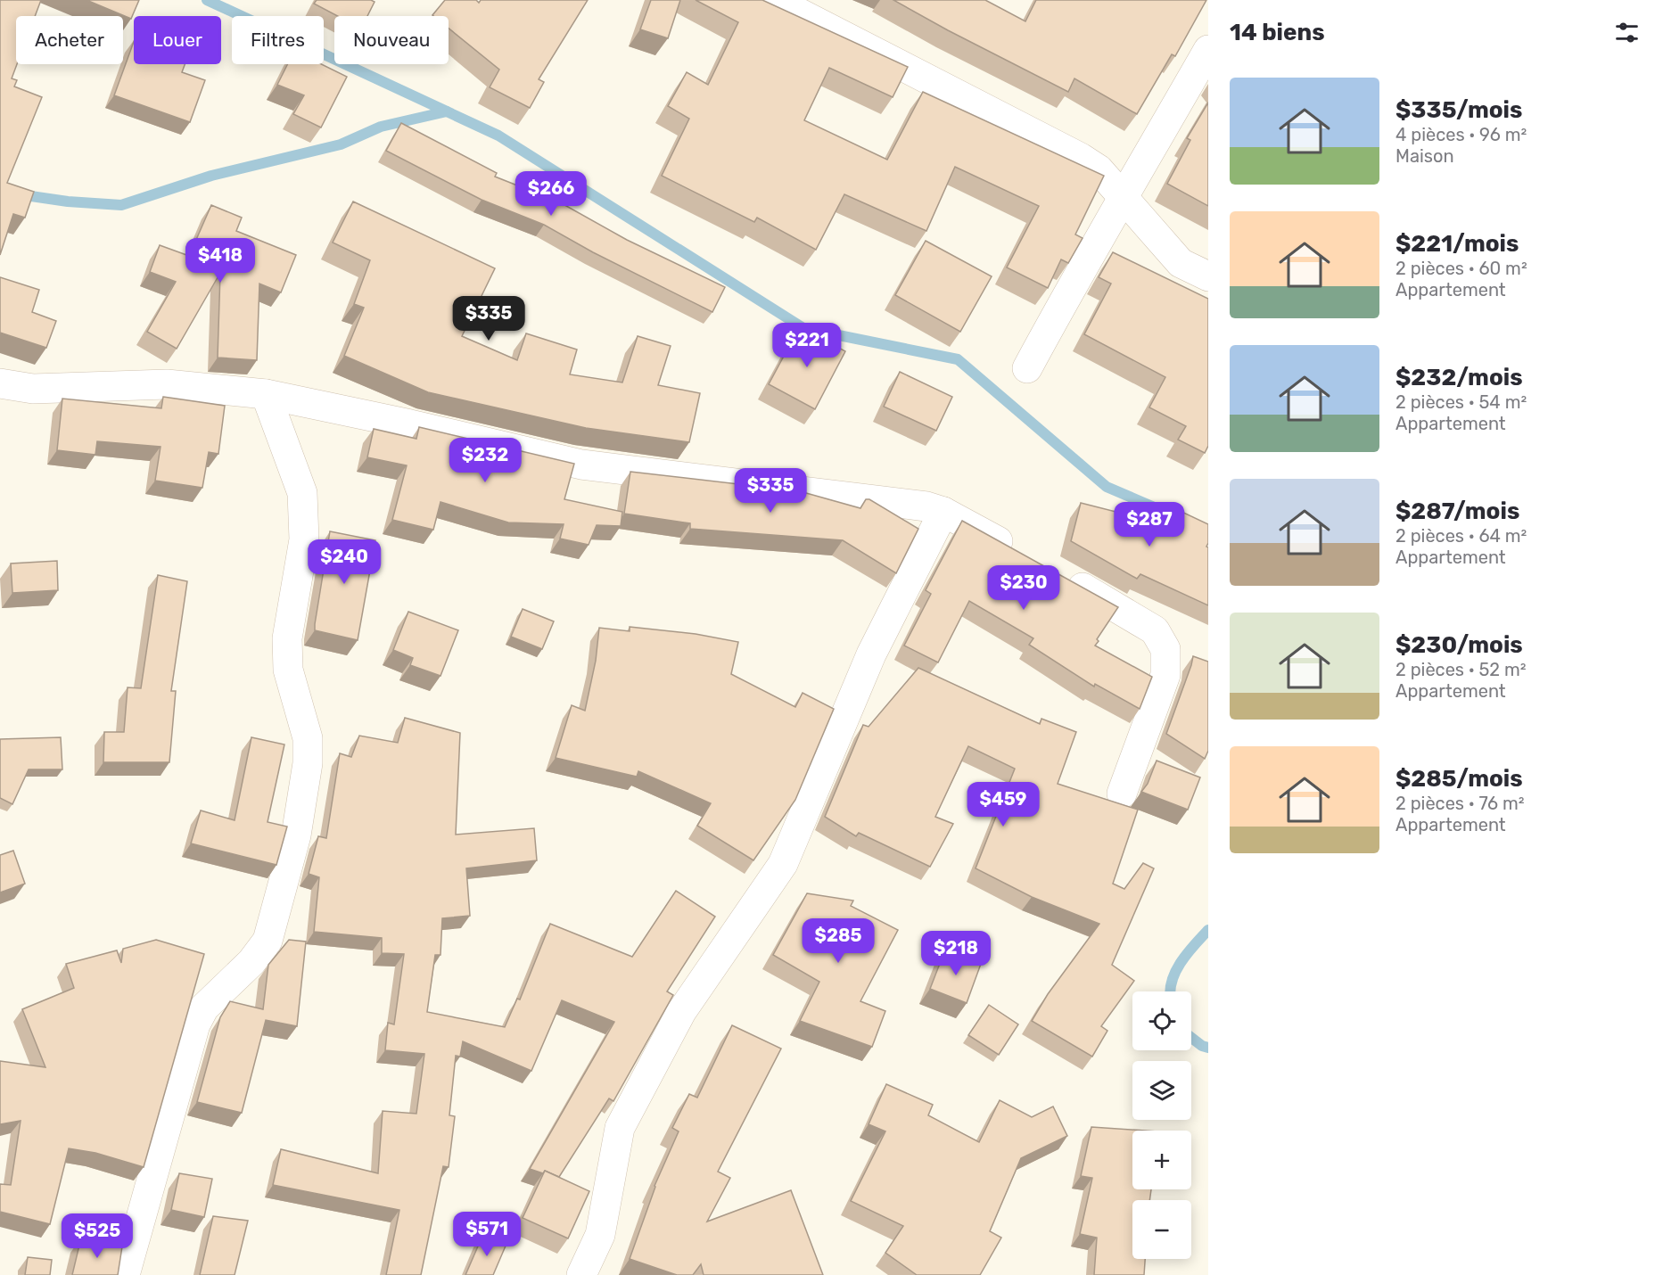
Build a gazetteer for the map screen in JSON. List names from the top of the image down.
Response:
{
  "page": {
    "heading": "14 biens",
    "chip": [
      "Acheter",
      "Louer",
      "Filtres",
      "Nouveau"
    ],
    "list": [
      {
        "name": "$335/mois",
        "note": "4 pièces · 96 m² · Maison"
      },
      {
        "name": "$221/mois",
        "note": "2 pièces · 60 m² · Appartement"
      },
      {
        "name": "$232/mois",
        "note": "2 pièces · 54 m² · Appartement"
      },
      {
        "name": "$287/mois",
        "note": "2 pièces · 64 m² · Appartement"
      },
      {
        "name": "$230/mois",
        "note": "2 pièces · 52 m² · Appartement"
      },
      {
        "name": "$285/mois",
        "note": "2 pièces · 76 m² · Appartement"
      }
    ],
    "price": [
      "$266",
      "$418",
      "$335",
      "$221",
      "$232",
      "$335",
      "$287",
      "$240",
      "$230",
      "$459",
      "$285",
      "$218",
      "$571",
      "$525"
    ],
    "map_buttons": ["+", "−"]
  }
}
